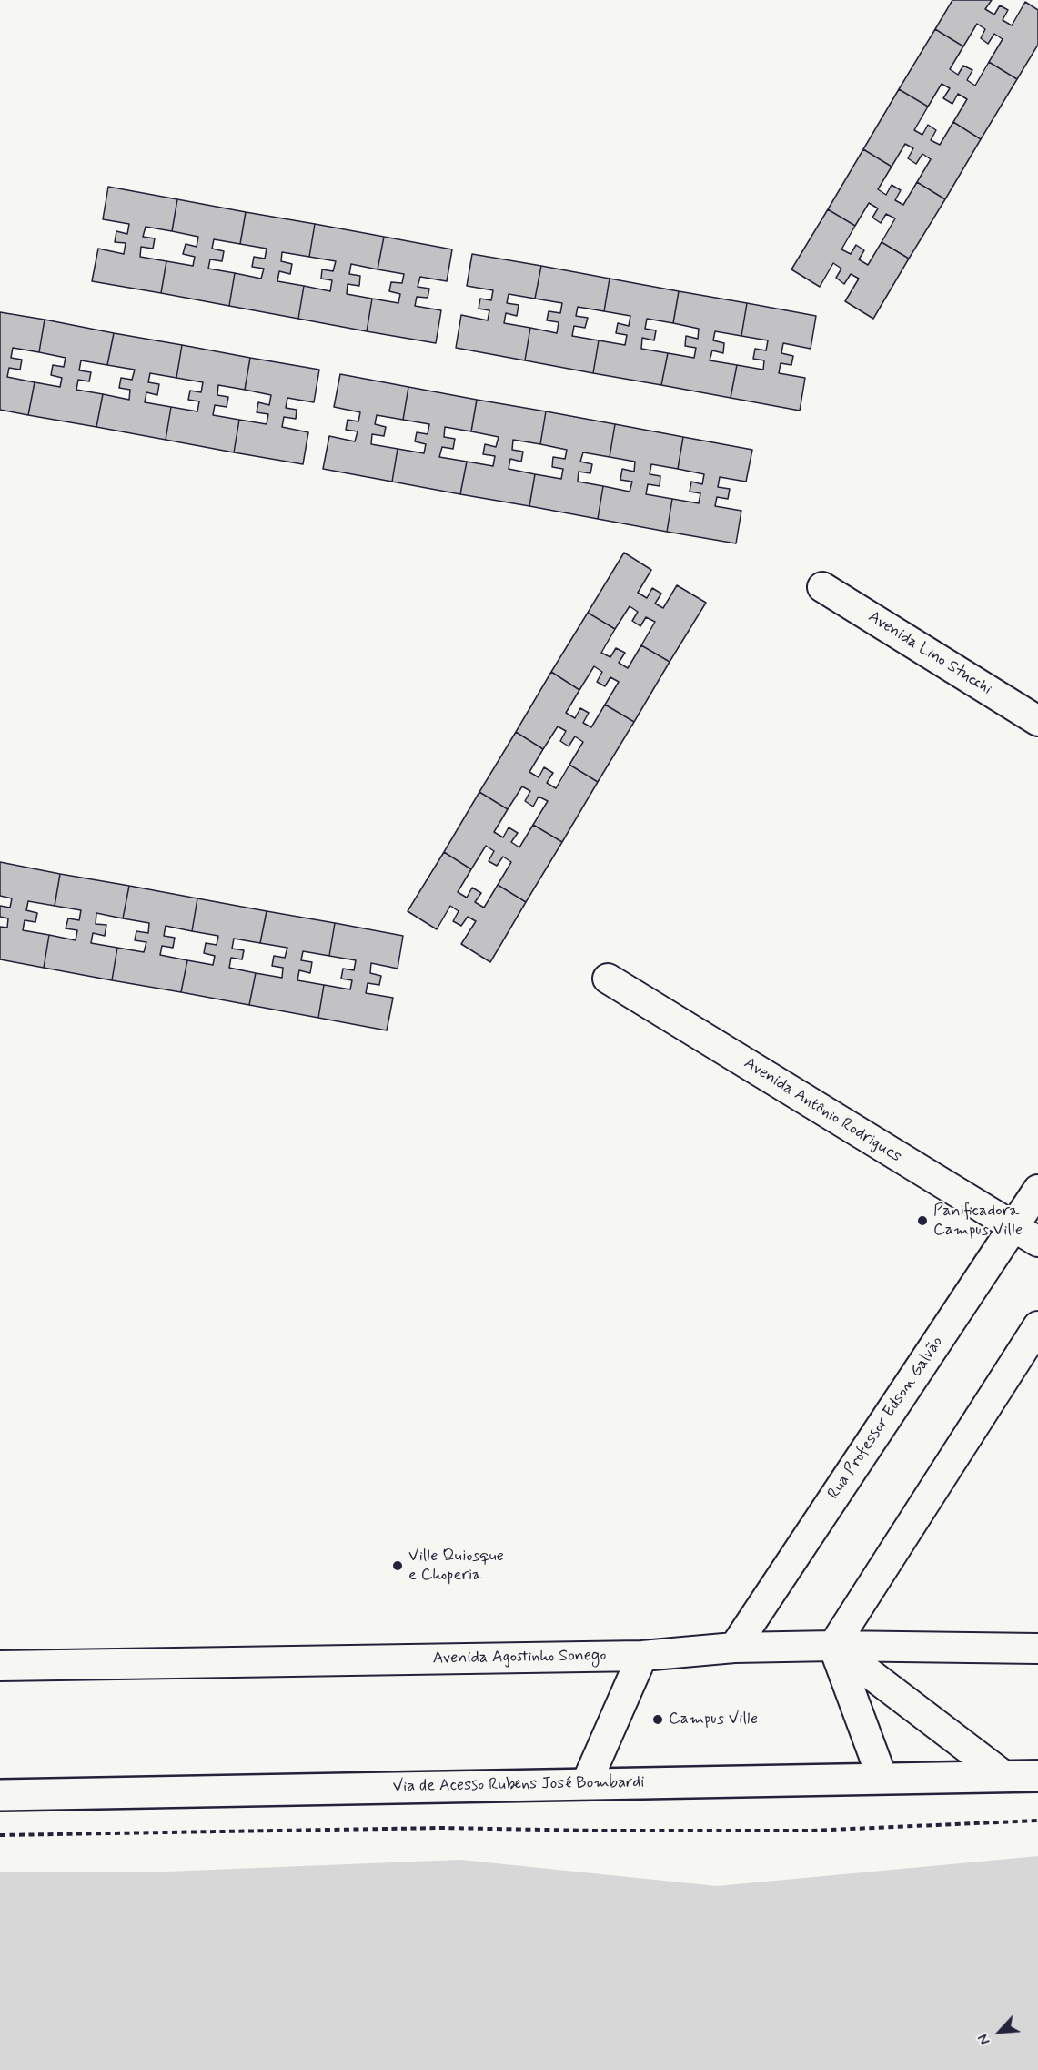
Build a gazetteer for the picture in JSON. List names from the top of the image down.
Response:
{
  "streets": {
    "main road": ["Via de Acesso Rubens José Bombardi"],
    "street": [
      "Avenida Lino Stucchi",
      "Avenida Antônio Rodrigues",
      "Rua Professor Edson Galvão",
      "Avenida Agostinho Sonego"
    ]
  },
  "crossings": [
    ["Avenida Antônio Rodrigues", "Rua Professor Edson Galvão"],
    ["Rua Professor Edson Galvão", "Avenida Agostinho Sonego"]
  ],
  "places": ["Panificadora Campus Ville", "Ville Quiosque e Choperia", "Campus Ville"],
  "north": "bottom left"
}
